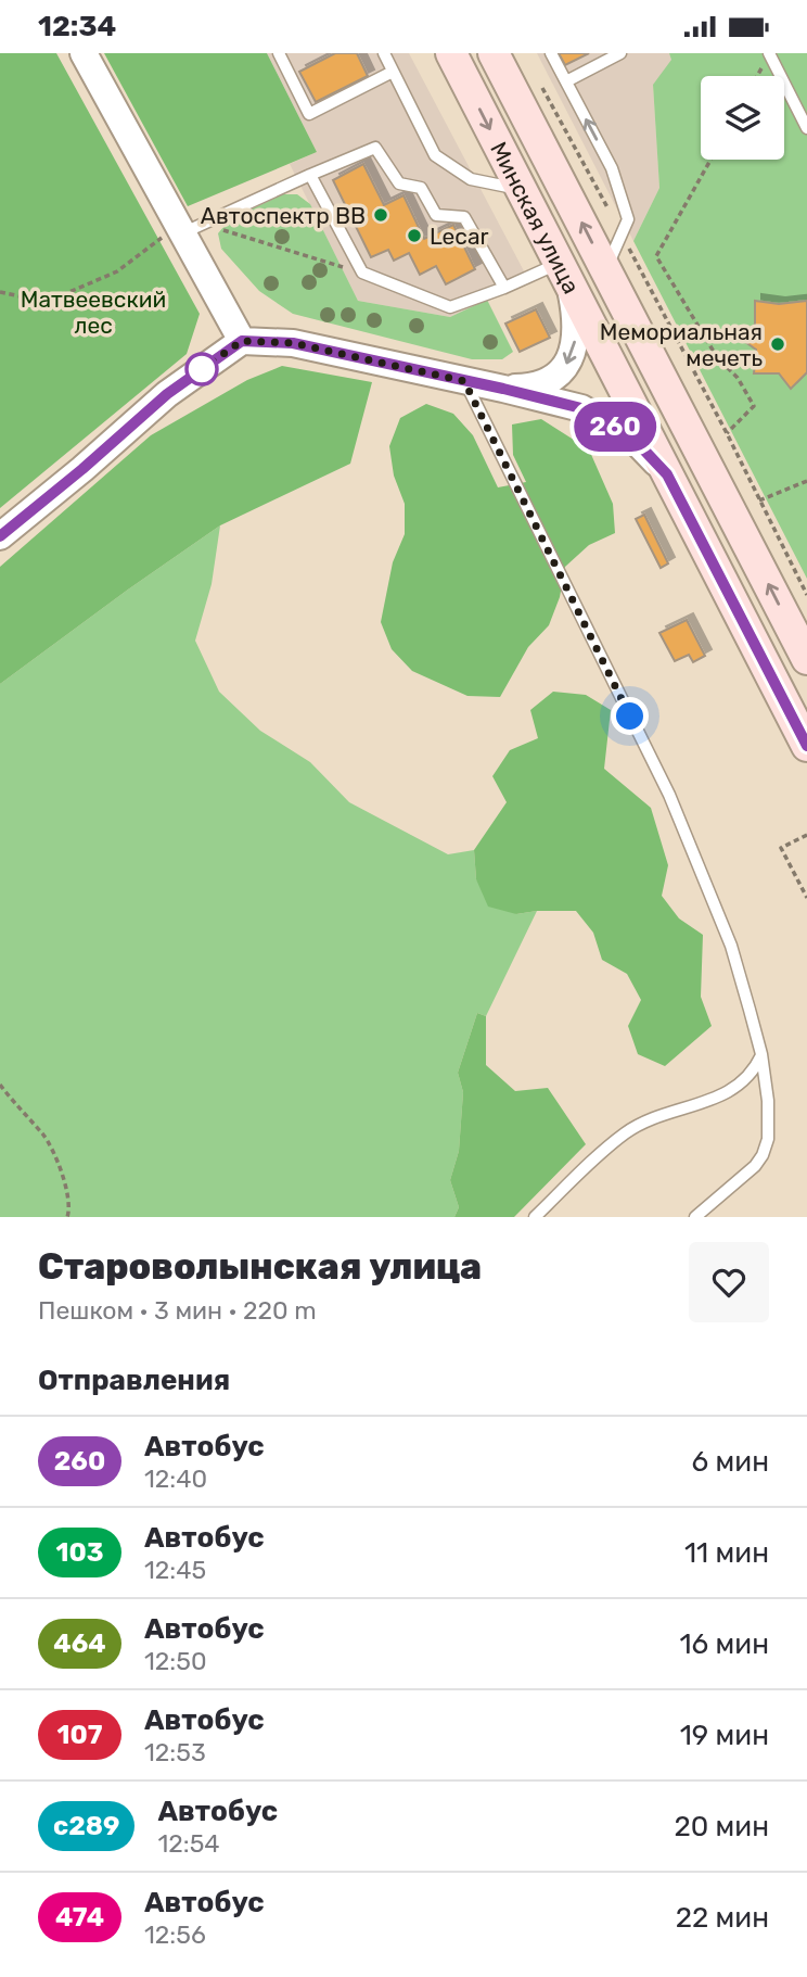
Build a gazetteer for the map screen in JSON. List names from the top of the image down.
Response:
{
  "streets": {
    "main road": ["Минская улица"]
  },
  "parks": ["Матвеевский лес"],
  "places": ["Автоспектр ВВ", "Lecar", "Мемориальная мечеть"],
  "lines": ["bus line 260"],
  "page": {
    "status": "12:34",
    "on_map": "260",
    "heading": [
      ["Староволынская улица", "Пешком · 3 мин · 220 m"],
      "Отправления"
    ],
    "list": [
      {
        "mark": "260",
        "name": "Автобус",
        "note": "12:40",
        "value": "6 мин"
      },
      {
        "mark": "103",
        "name": "Автобус",
        "note": "12:45",
        "value": "11 мин"
      },
      {
        "mark": "464",
        "name": "Автобус",
        "note": "12:50",
        "value": "16 мин"
      },
      {
        "mark": "107",
        "name": "Автобус",
        "note": "12:53",
        "value": "19 мин"
      },
      {
        "mark": "с289",
        "name": "Автобус",
        "note": "12:54",
        "value": "20 мин"
      },
      {
        "mark": "474",
        "name": "Автобус",
        "note": "12:56",
        "value": "22 мин"
      }
    ]
  }
}
